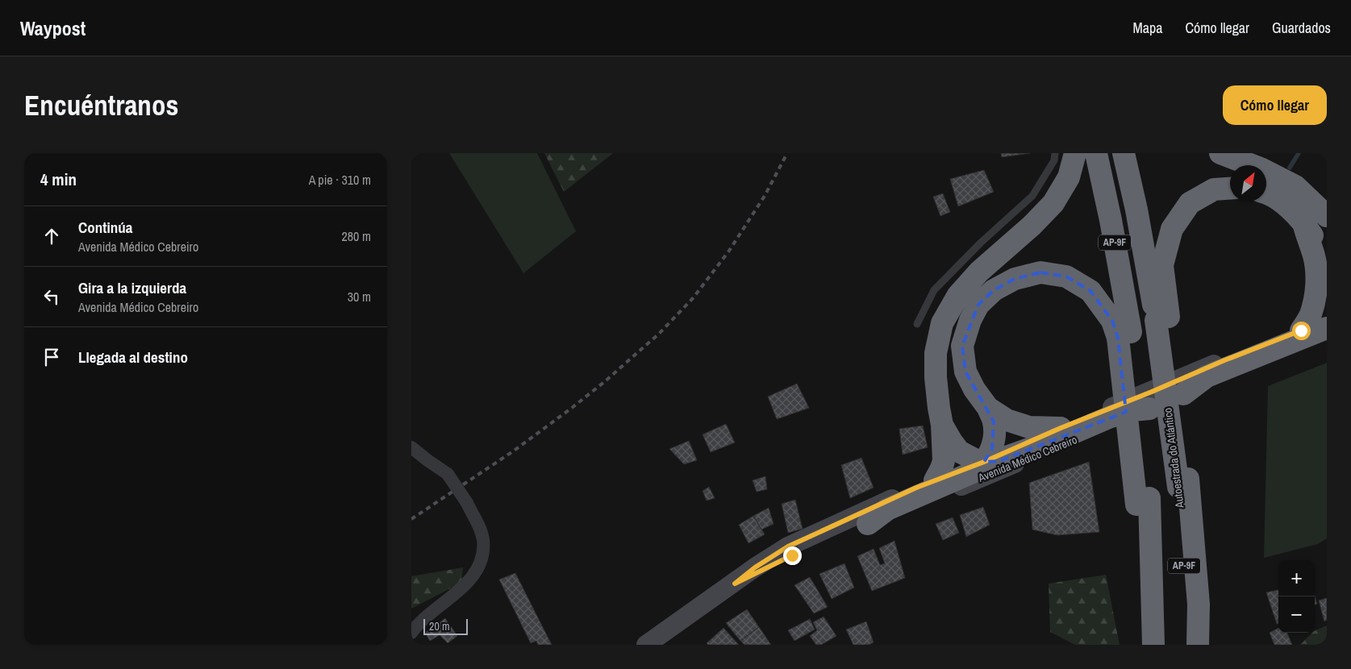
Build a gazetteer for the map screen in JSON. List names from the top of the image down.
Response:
{
  "streets": {
    "highway": ["AP-9F", "Autoestrada do Atlántico"],
    "main road": ["Avenida Médico Cebreiro"]
  },
  "scale_bar": "20 m",
  "north": "top right",
  "page": {
    "header": "Waypost",
    "nav": ["Mapa", "Cómo llegar", "Guardados"],
    "buttons": "Cómo llegar",
    "title": "Encuéntranos",
    "heading": ["4 min", "A pie · 310 m"],
    "list": [
      ["Continúa", "Avenida Médico Cebreiro", "280 m"],
      ["Gira a la izquierda", "Avenida Médico Cebreiro", "30 m"],
      "Llegada al destino"
    ],
    "map_buttons": ["+", "−"],
    "scale": "20 m"
  }
}
